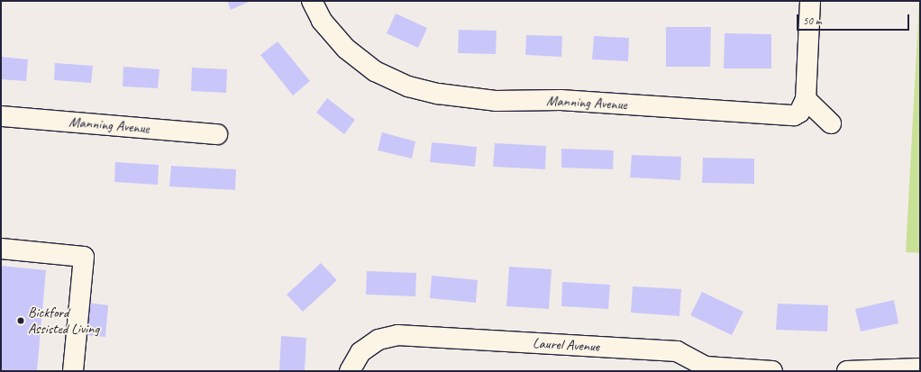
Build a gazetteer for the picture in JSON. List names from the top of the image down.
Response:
{
  "streets": {
    "street": ["Manning Avenue", "Laurel Avenue"]
  },
  "places": ["Bickford Assisted Living"],
  "scale_bar": "50 m"
}
